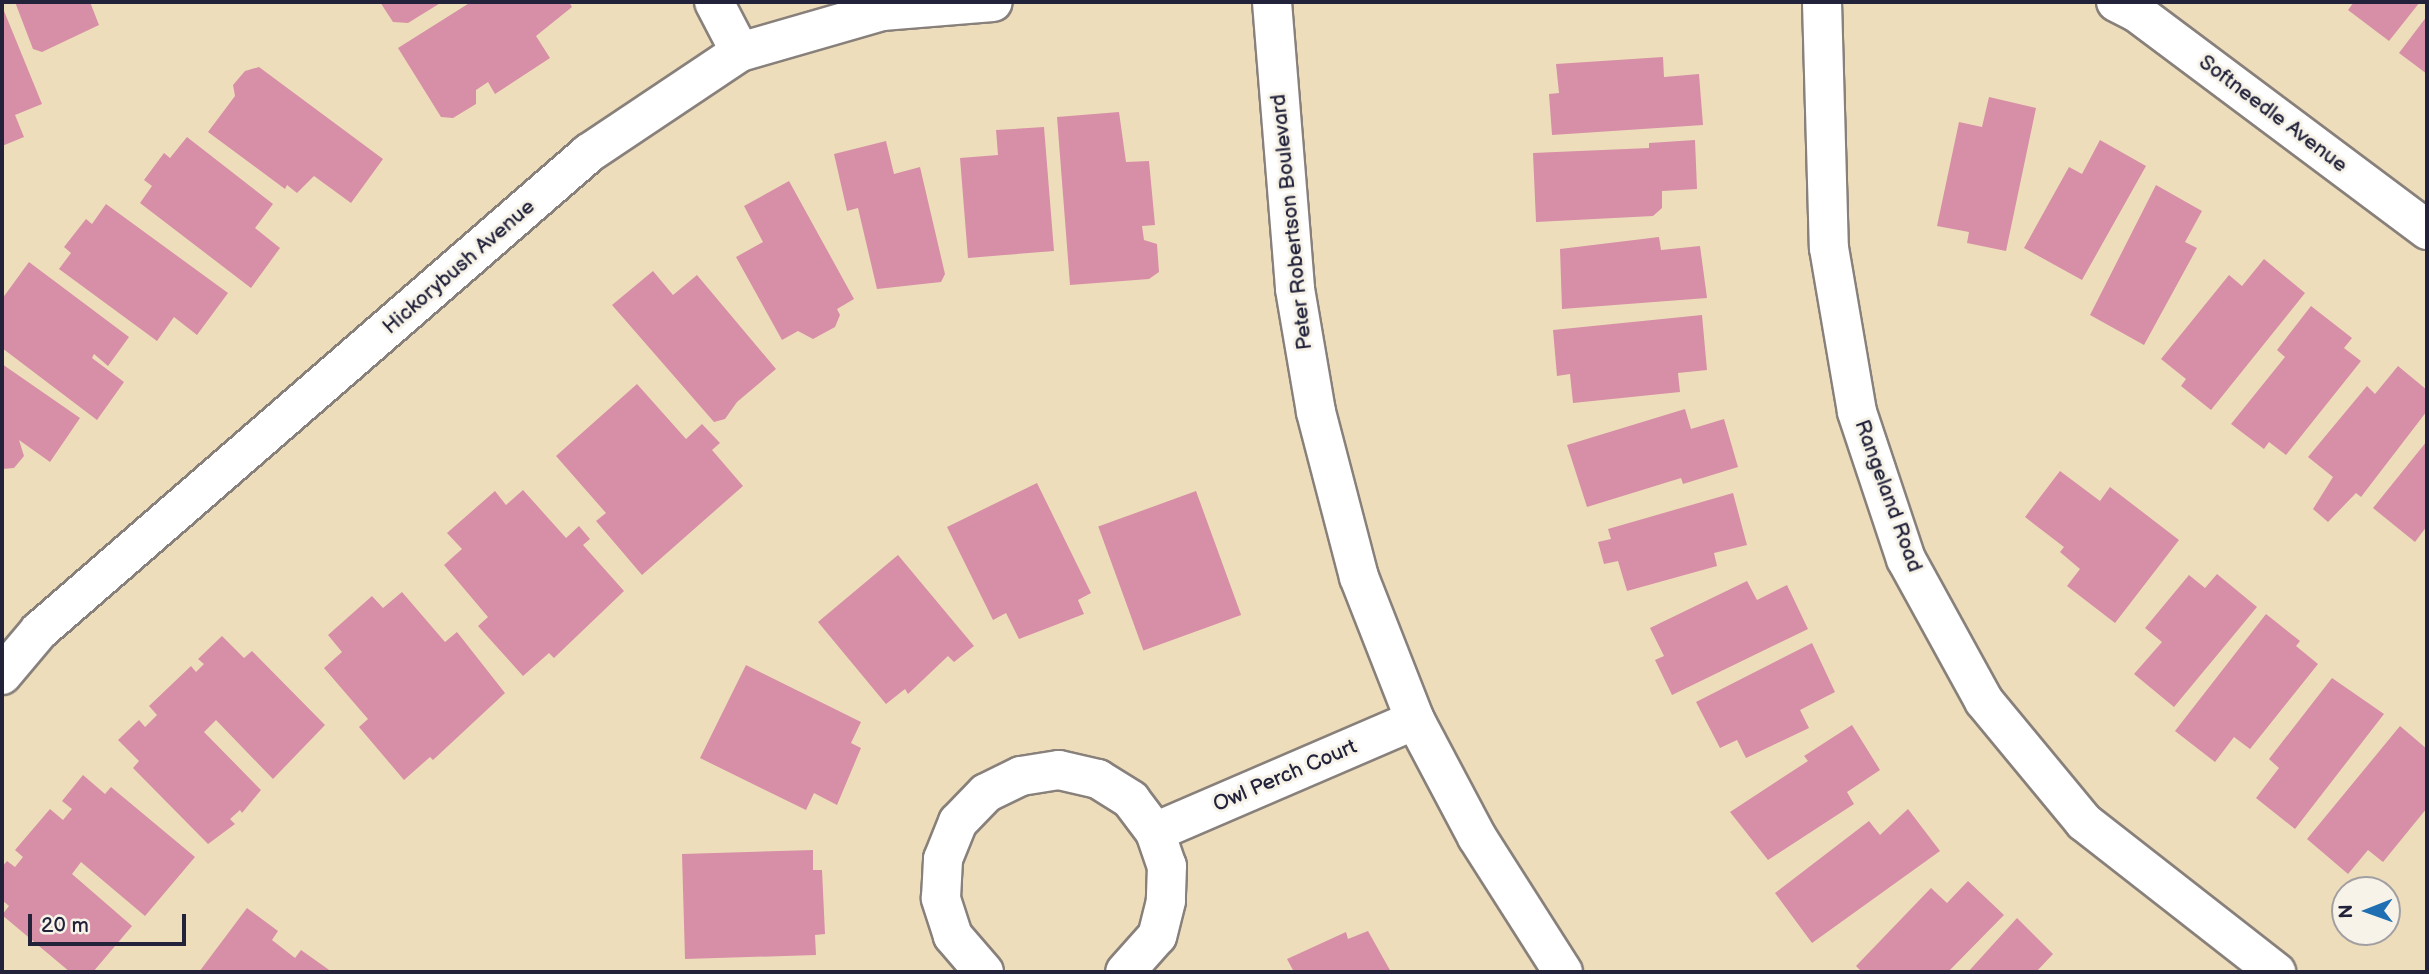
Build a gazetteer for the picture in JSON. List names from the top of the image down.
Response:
{
  "streets": {
    "street": [
      "Softneedle Avenue",
      "Peter Robertson Boulevard",
      "Hickorybush Avenue",
      "Rangeland Road",
      "Owl Perch Court"
    ]
  },
  "crossings": [
    ["Peter Robertson Boulevard", "Owl Perch Court"]
  ],
  "scale_bar": "20 m",
  "north": "left"
}
